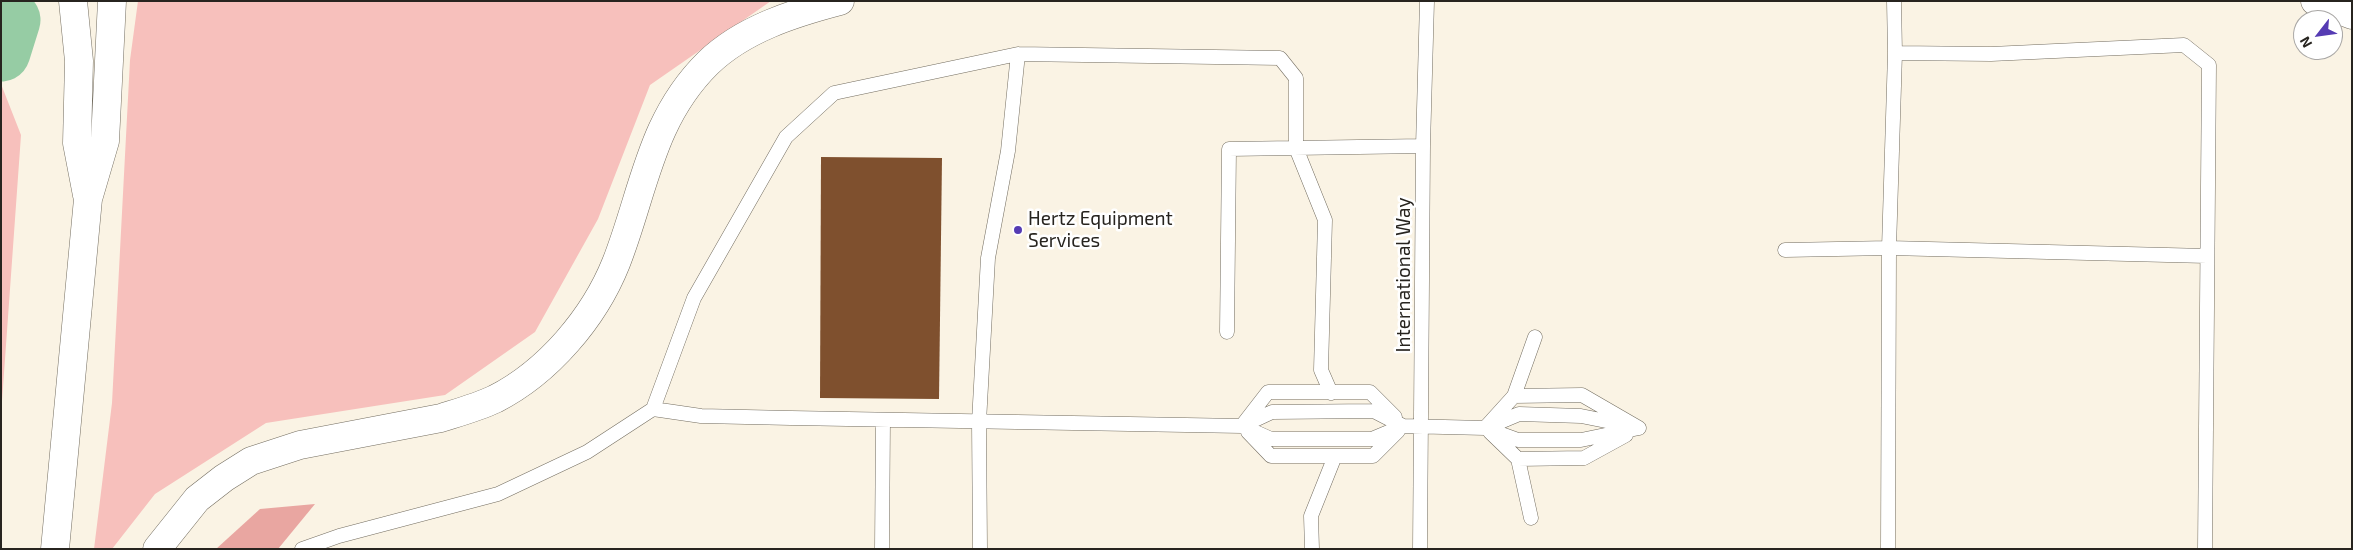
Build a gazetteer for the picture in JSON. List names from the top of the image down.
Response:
{
  "streets": {
    "lane": ["International Way"]
  },
  "places": ["Hertz Equipment Services"],
  "north": "bottom left"
}
